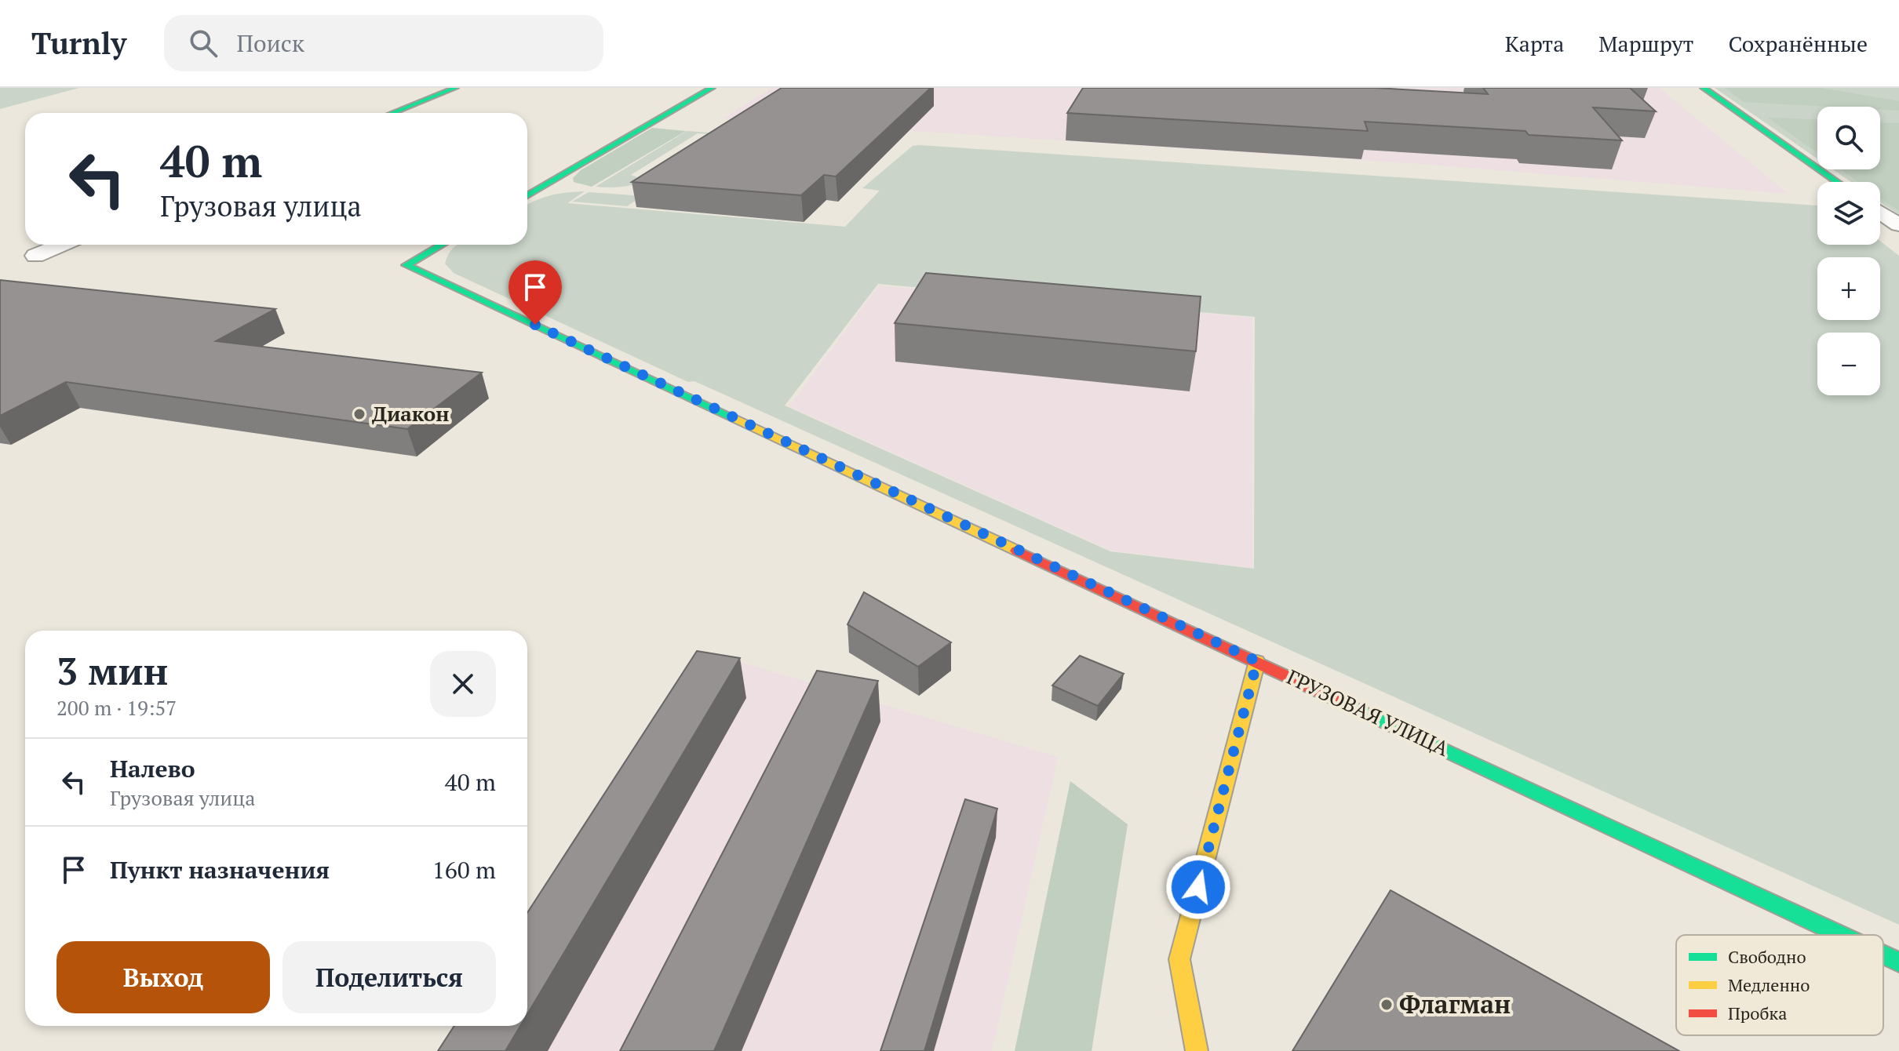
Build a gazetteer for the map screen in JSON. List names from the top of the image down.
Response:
{
  "streets": {
    "street": ["ГРУЗОВАЯ УЛИЦА"]
  },
  "places": ["Диакон", "Флагман"],
  "legend": ["Свободно", "Медленно", "Пробка"],
  "page": {
    "header": "Turnly",
    "search": "Поиск",
    "nav": ["Карта", "Маршрут", "Сохранённые"],
    "map_buttons": ["+", "−"],
    "turn": ["40 m", "Грузовая улица"],
    "heading": ["3 мин", "200 m · 19:57"],
    "list": [
      {
        "name": "Налево",
        "note": "Грузовая улица",
        "value": "40 m"
      },
      {
        "name": "Пункт назначения",
        "value": "160 m"
      }
    ],
    "buttons": ["Выход", "Поделиться"]
  }
}
